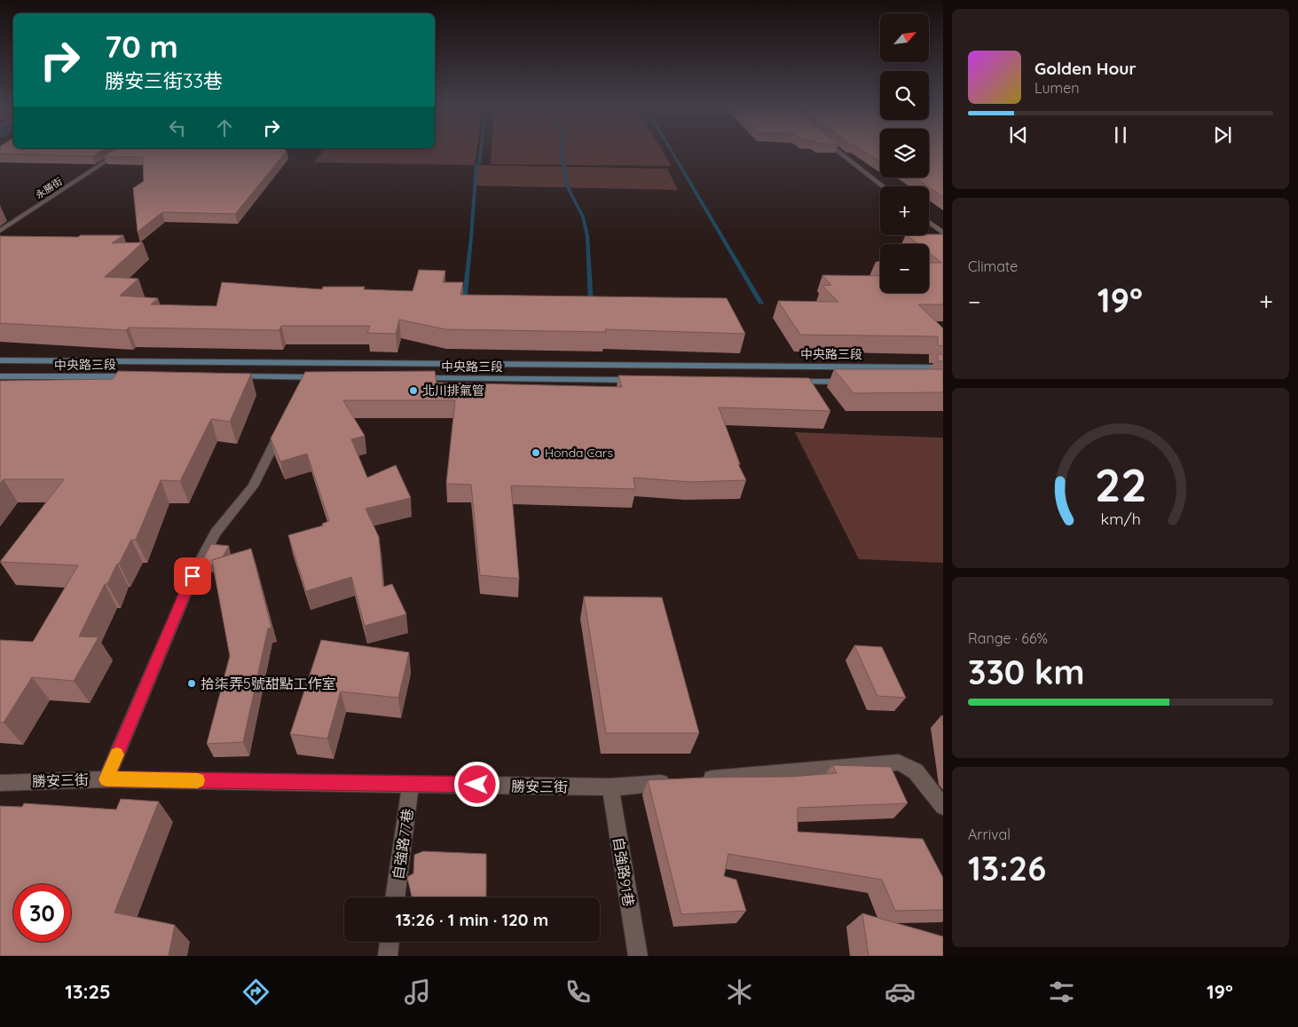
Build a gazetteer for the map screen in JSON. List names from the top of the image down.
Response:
{
  "streets": {
    "street": [
      "永勝街",
      "中央路三段",
      "勝安三街",
      "自強路77巷",
      "自強路91巷"
    ]
  },
  "crossings": [
    ["勝安三街", "自強路77巷"],
    ["勝安三街", "自強路91巷"]
  ],
  "places": ["北川排氣管", "Honda Cars", "拾柒弄5號甜點工作室"],
  "north": "top right",
  "page": {
    "map_buttons": ["+", "−"],
    "turn": ["70 m", "勝安三街33巷"],
    "song": ["Golden Hour", "Lumen"],
    "tile": [
      "Climate",
      ["Range · 66%", "330 km"],
      ["Arrival", "13:26"]
    ],
    "heat": ["−", "19°", "+"],
    "limit": "30",
    "trip": "13:26 · 1 min · 120 m",
    "tabs": ["13:25", "19°"],
    "gauge": ["22", "km/h"]
  }
}
